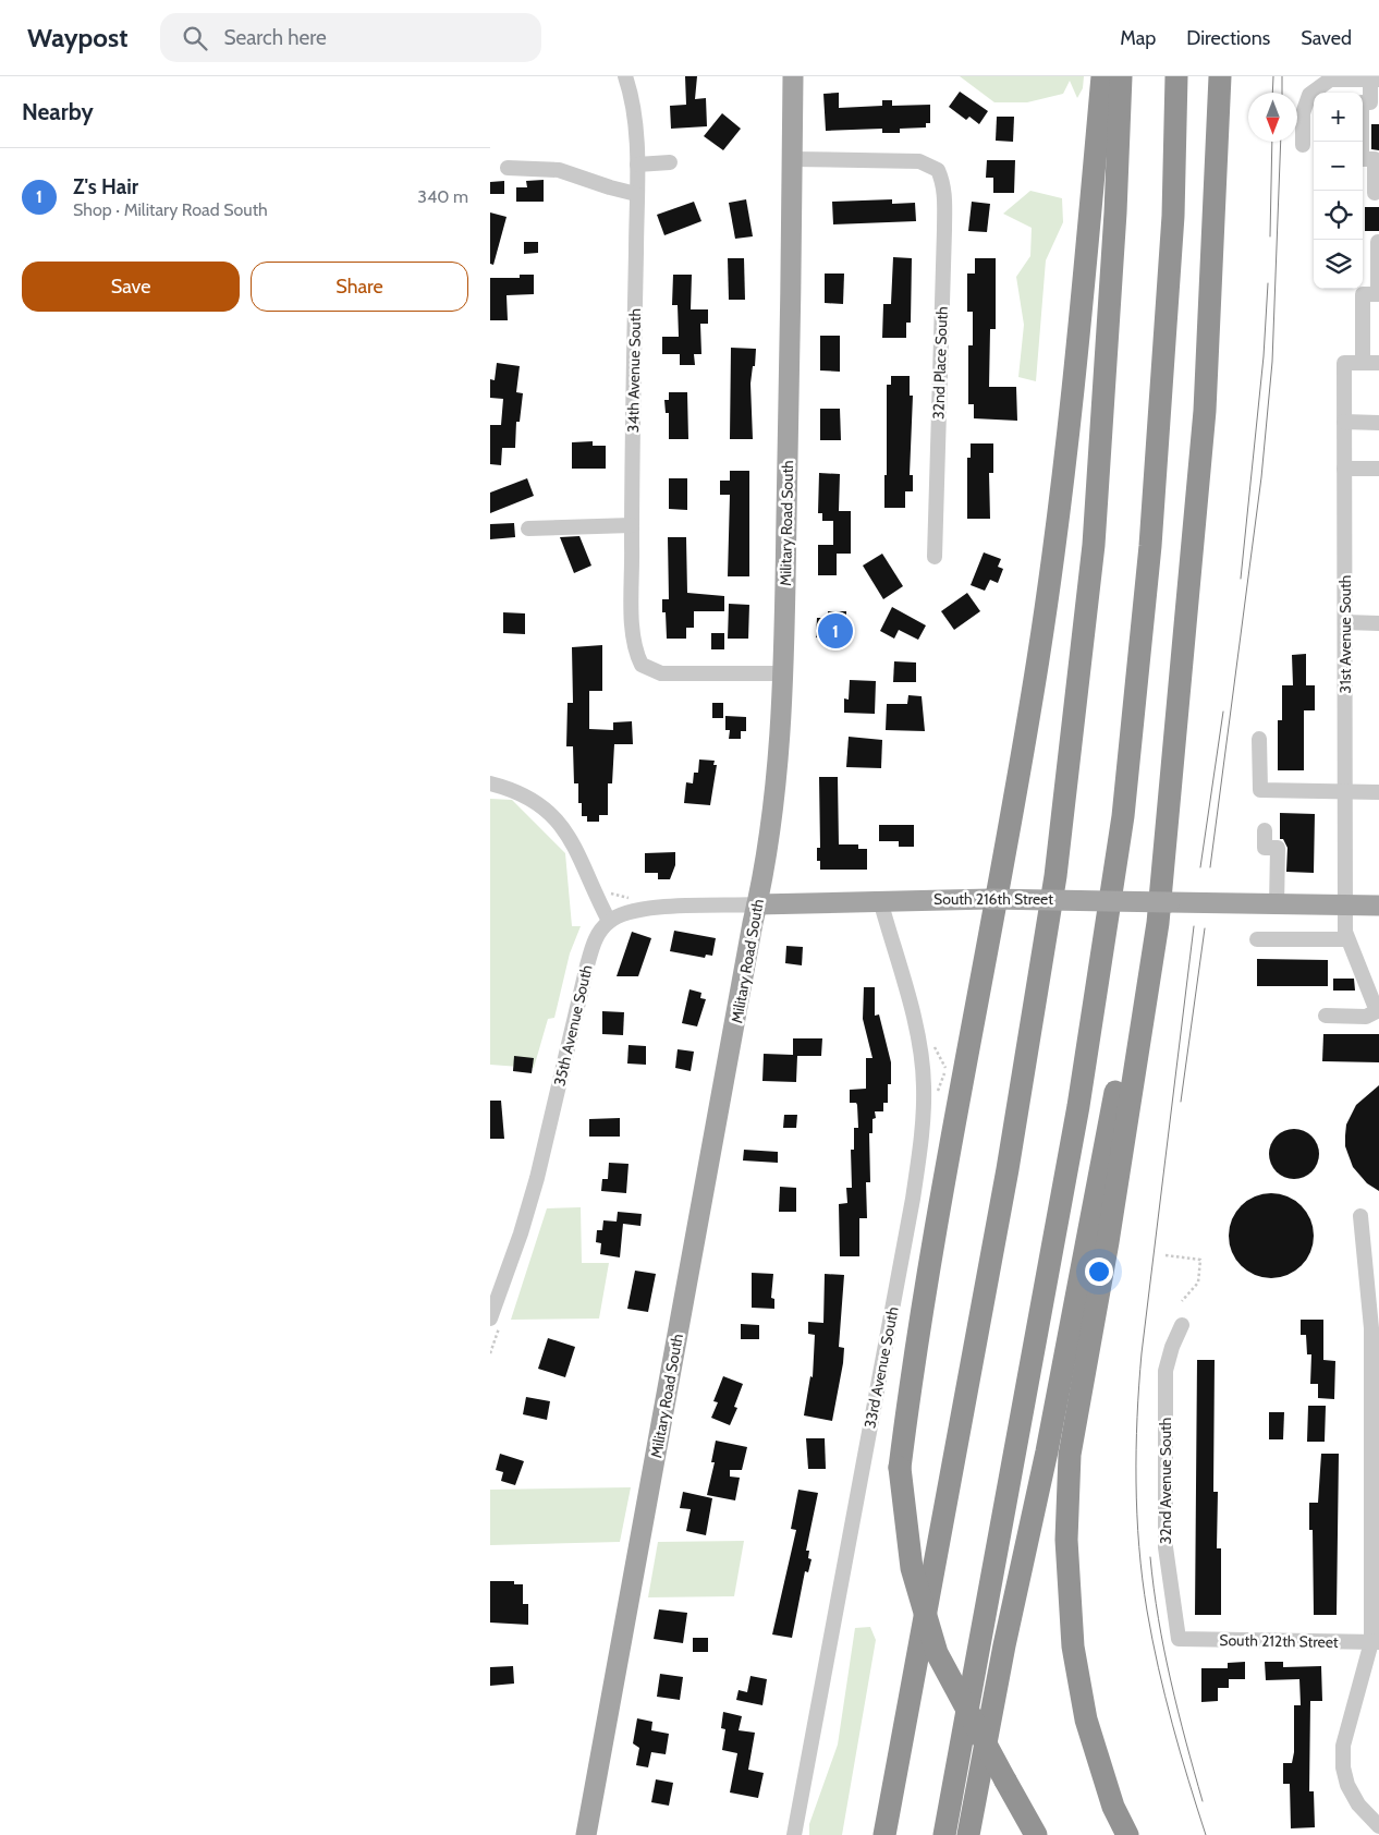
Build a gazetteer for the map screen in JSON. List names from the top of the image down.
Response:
{
  "streets": {
    "main road": ["Military Road South", "South 216th Street"],
    "street": [
      "32nd Place South",
      "34th Avenue South",
      "31st Avenue South",
      "35th Avenue South",
      "33rd Avenue South",
      "32nd Avenue South",
      "South 212th Street"
    ]
  },
  "crossings": [
    ["32nd Place South", "Military Road South"],
    ["34th Avenue South", "Military Road South"],
    ["Military Road South", "South 216th Street"],
    ["31st Avenue South", "South 216th Street"],
    ["South 216th Street", "35th Avenue South"],
    ["South 216th Street", "33rd Avenue South"],
    ["32nd Avenue South", "South 212th Street"]
  ],
  "north": "bottom",
  "page": {
    "header": "Waypost",
    "search": "Search here",
    "nav": ["Map", "Directions", "Saved"],
    "heading": "Nearby",
    "map_buttons": ["+", "−"],
    "list": [
      {
        "mark": "1",
        "name": "Z's Hair",
        "note": "Shop · Military Road South",
        "value": "340 m"
      }
    ],
    "buttons": ["Save", "Share"],
    "pins": "1"
  }
}
